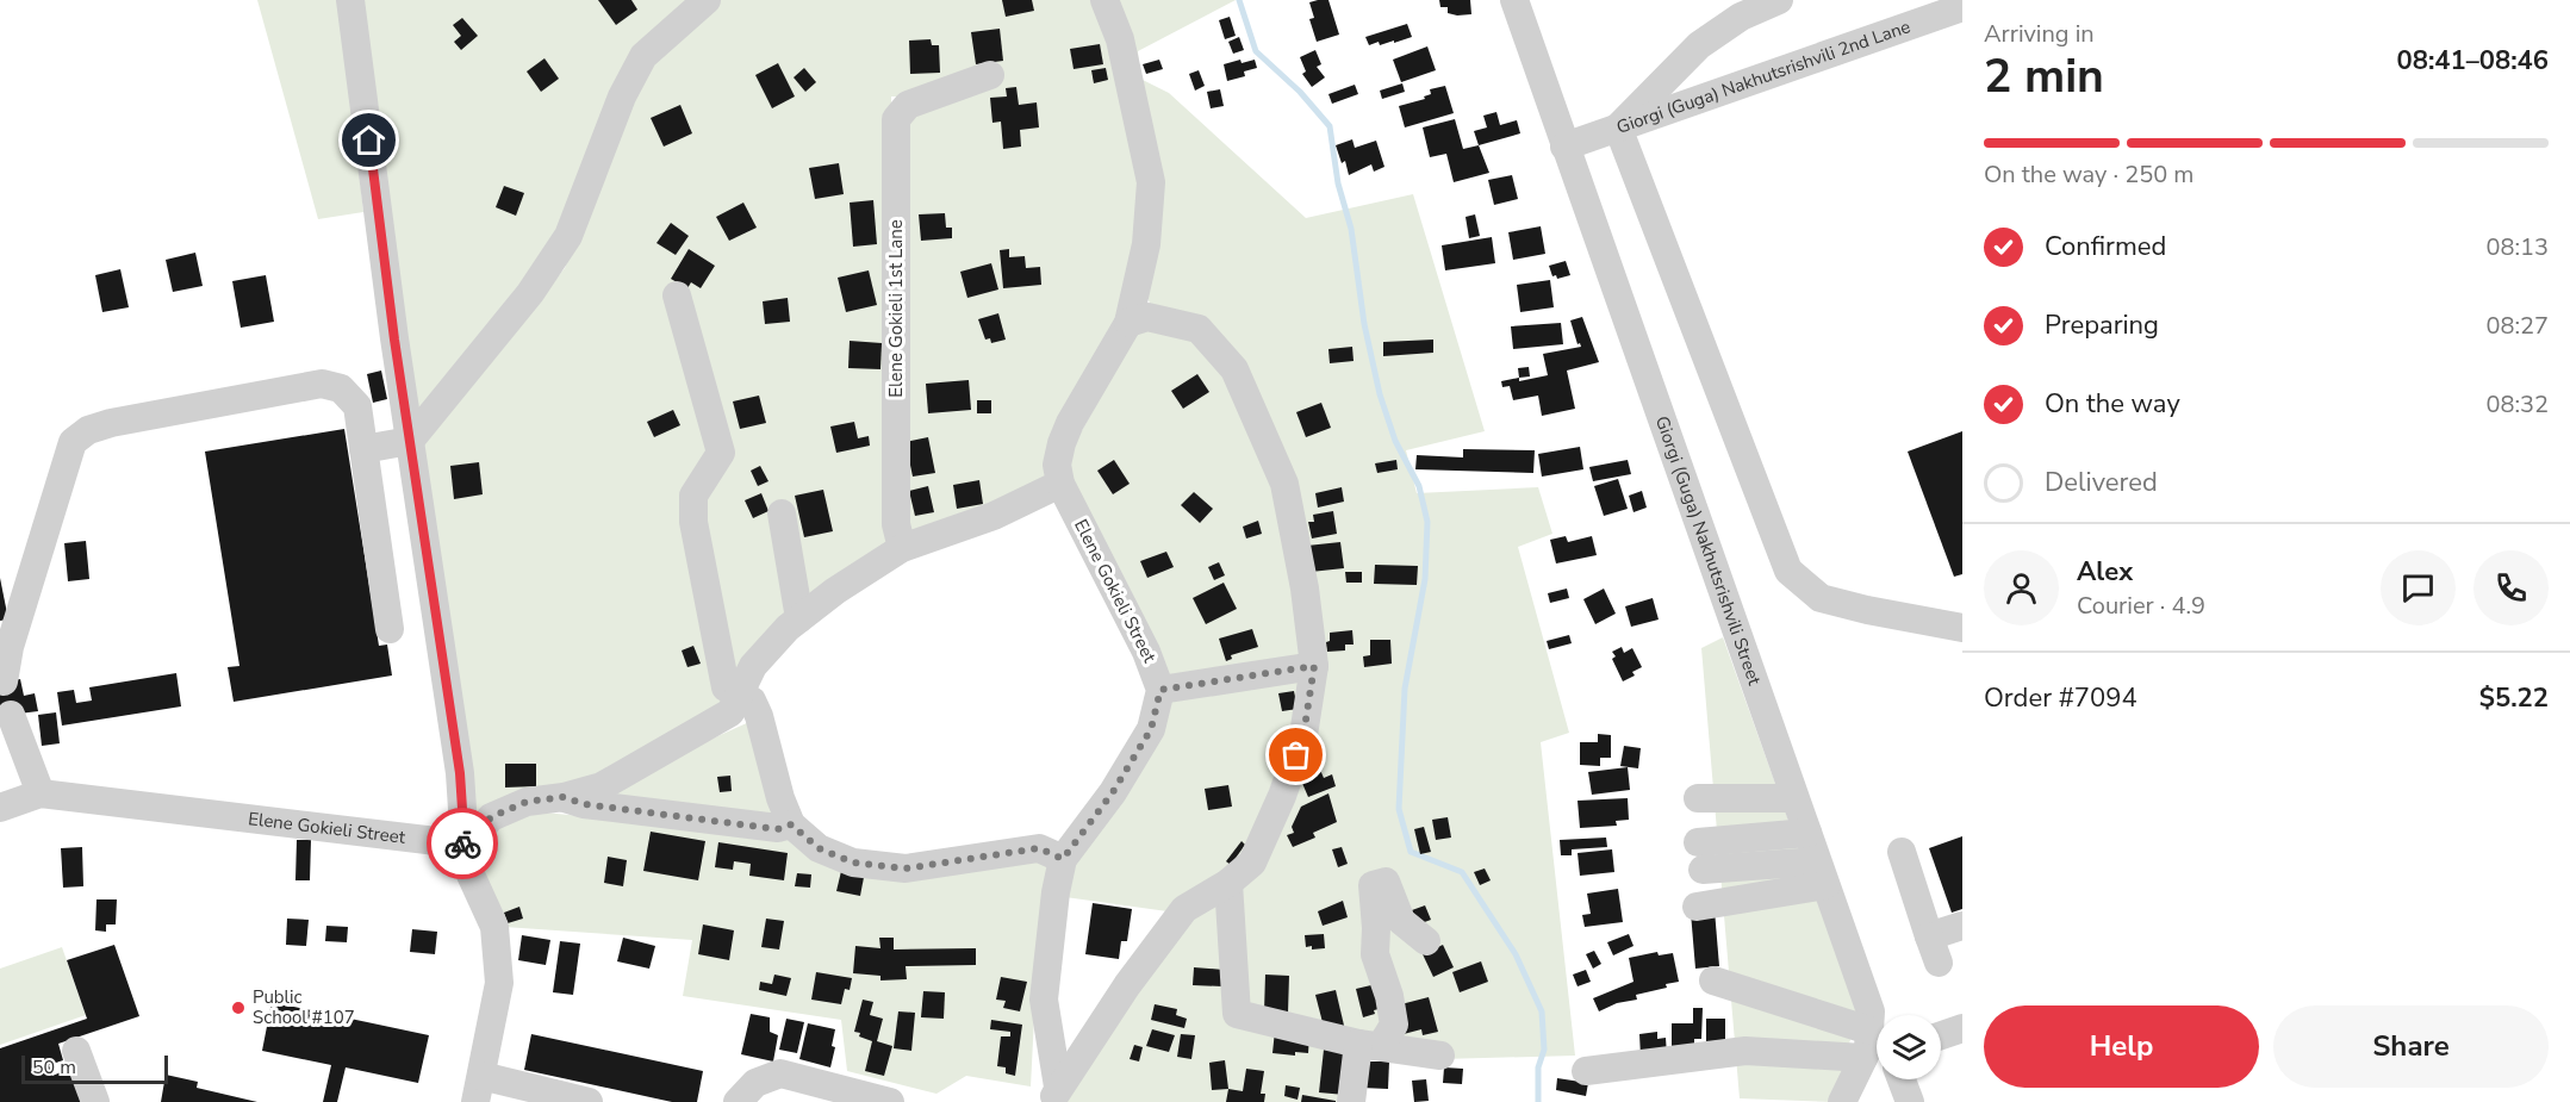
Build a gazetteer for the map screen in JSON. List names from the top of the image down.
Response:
{
  "streets": {
    "street": [
      "Giorgi (Guga) Nakhutsrishvili 2nd Lane",
      "Elene Gokieli 1st Lane",
      "Giorgi (Guga) Nakhutsrishvili Street",
      "Elene Gokieli Street"
    ]
  },
  "crossings": [
    ["Giorgi (Guga) Nakhutsrishvili 2nd Lane", "Giorgi (Guga) Nakhutsrishvili Street"]
  ],
  "places": ["Public School #107"],
  "scale_bar": "50 m",
  "page": {
    "heading": ["2 min", "Arriving in", "08:41–08:46"],
    "panel": [
      "Alex",
      "Courier · 4.9",
      "Order #7094",
      "$5.22"
    ],
    "bar": "On the way · 250 m",
    "list": [
      ["Confirmed", "08:13"],
      ["Preparing", "08:27"],
      ["On the way", "08:32"],
      "Delivered"
    ],
    "buttons": ["Help", "Share"],
    "scale": "50 m"
  }
}
